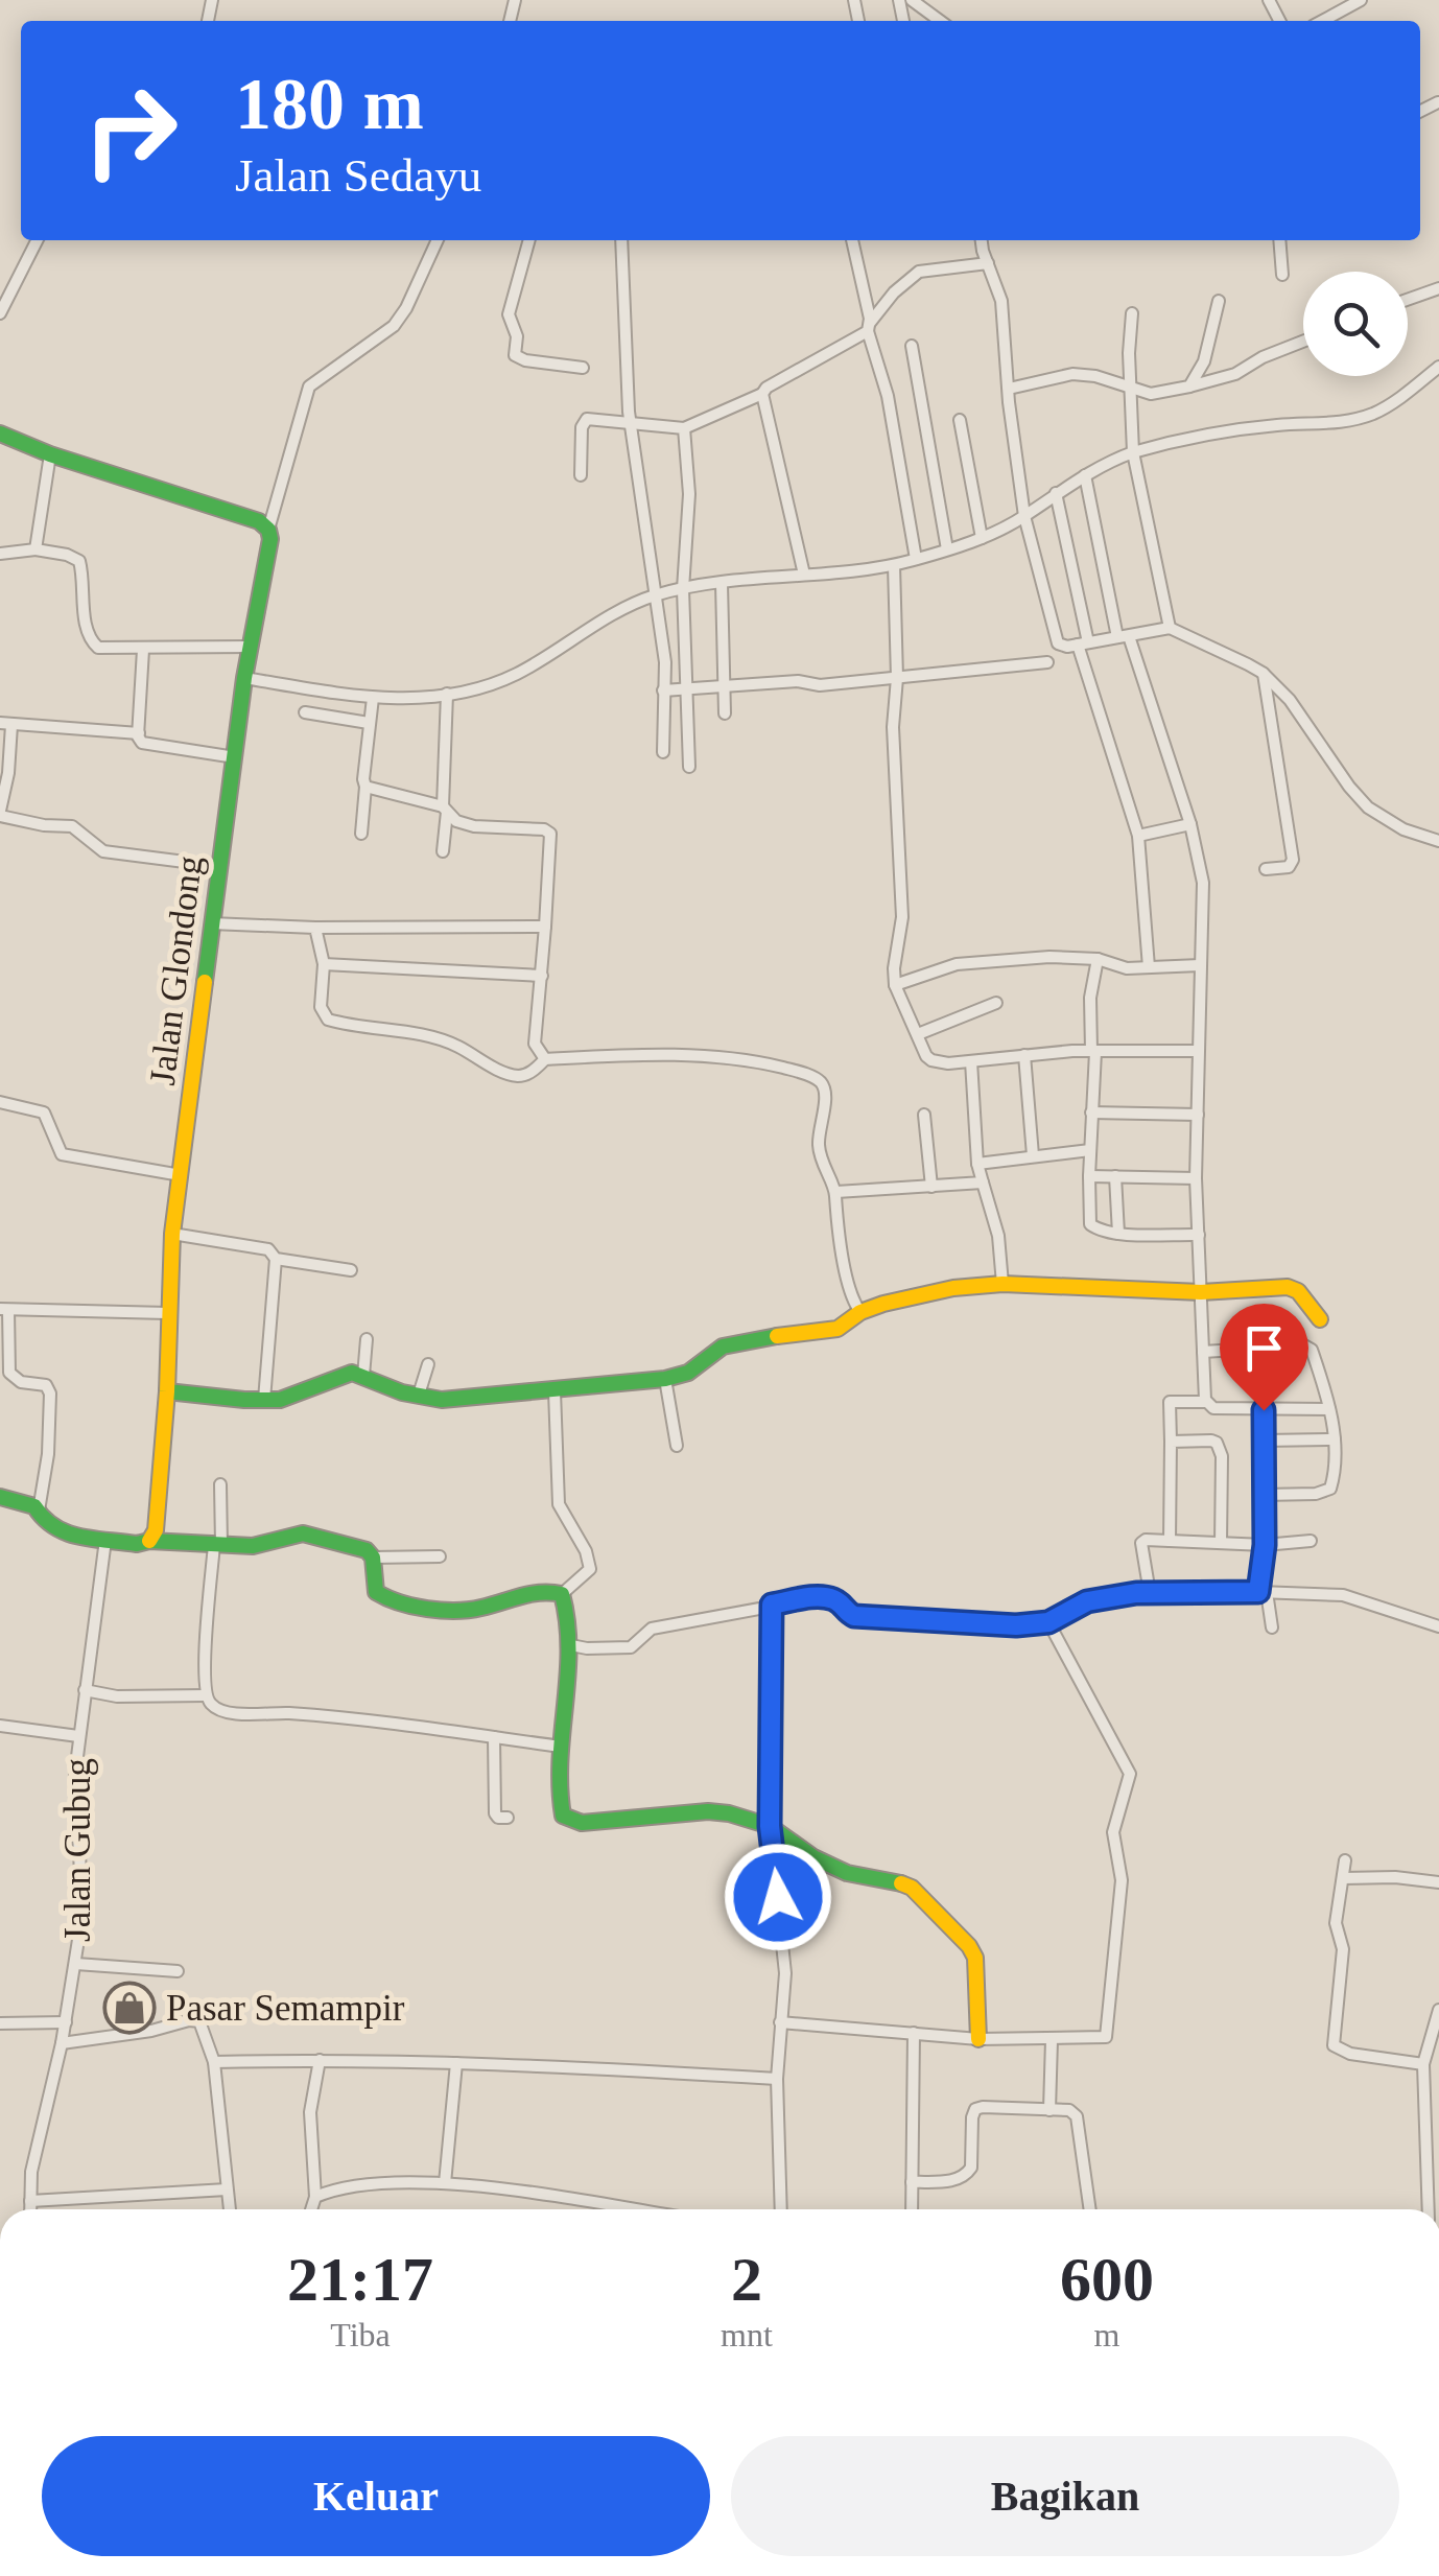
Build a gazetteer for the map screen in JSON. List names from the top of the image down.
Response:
{
  "streets": {
    "street": ["Jalan Glondong", "Jalan Gubug"]
  },
  "places": {
    "shop": ["Pasar Semampir"]
  },
  "page": {
    "turn": ["180 m", "Jalan Sedayu"],
    "eta": [
      "21:17",
      "Tiba",
      "2",
      "mnt",
      "600",
      "m"
    ],
    "buttons": ["Keluar", "Bagikan"]
  }
}
